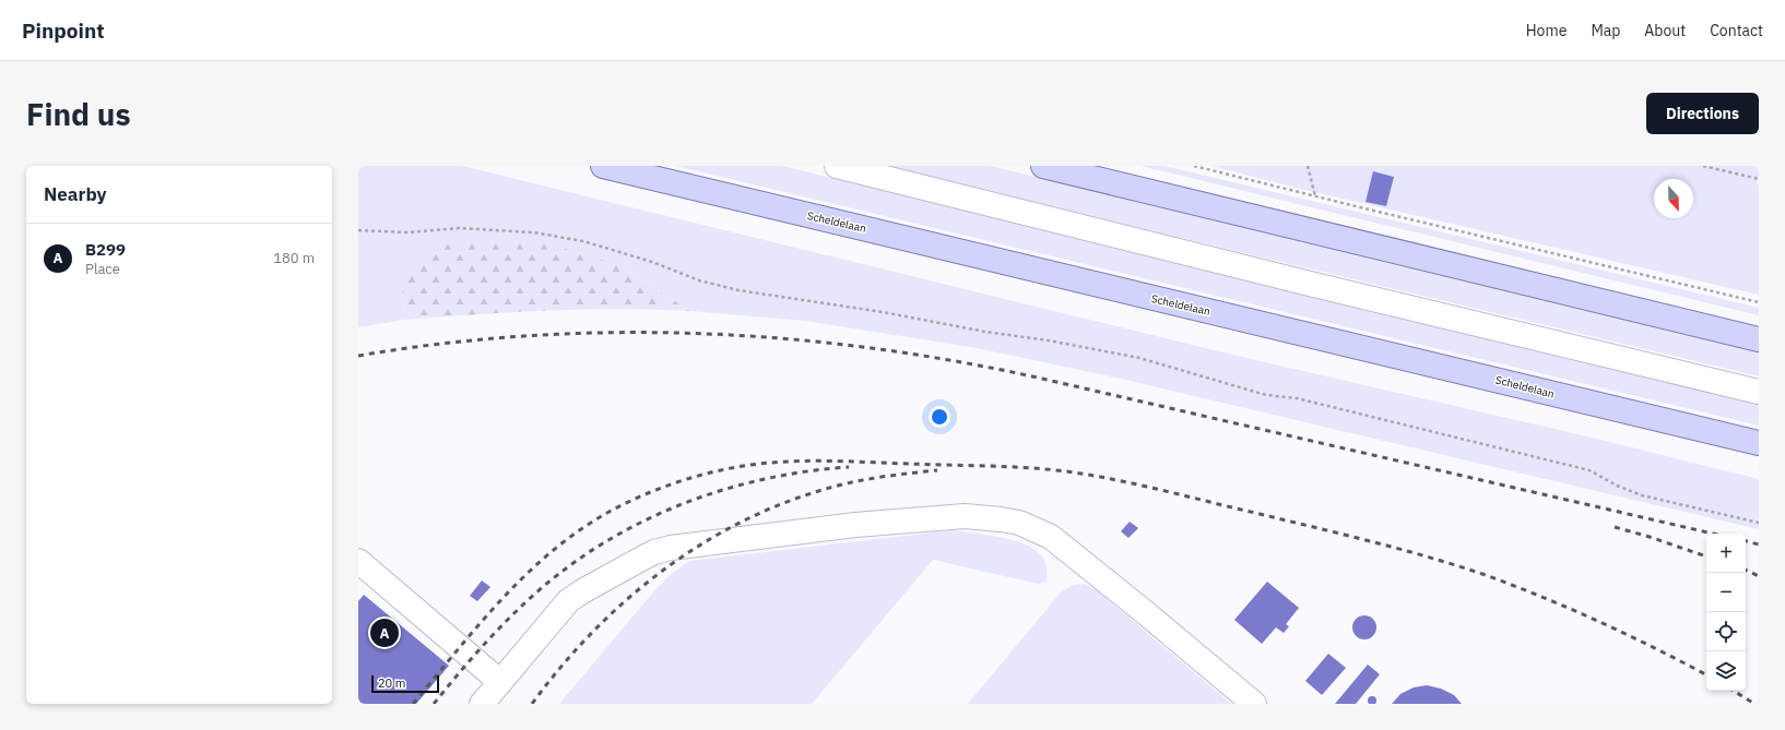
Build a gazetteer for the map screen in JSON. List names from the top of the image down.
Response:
{
  "streets": {
    "main road": ["Scheldelaan"]
  },
  "scale_bar": "20 m",
  "north": "bottom",
  "page": {
    "header": "Pinpoint",
    "nav": [
      "Home",
      "Map",
      "About",
      "Contact"
    ],
    "buttons": "Directions",
    "title": "Find us",
    "heading": "Nearby",
    "list": [
      {
        "mark": "A",
        "name": "B299",
        "note": "Place",
        "value": "180 m"
      }
    ],
    "map_buttons": ["+", "−"],
    "pins": "A",
    "scale": "20 m"
  }
}
